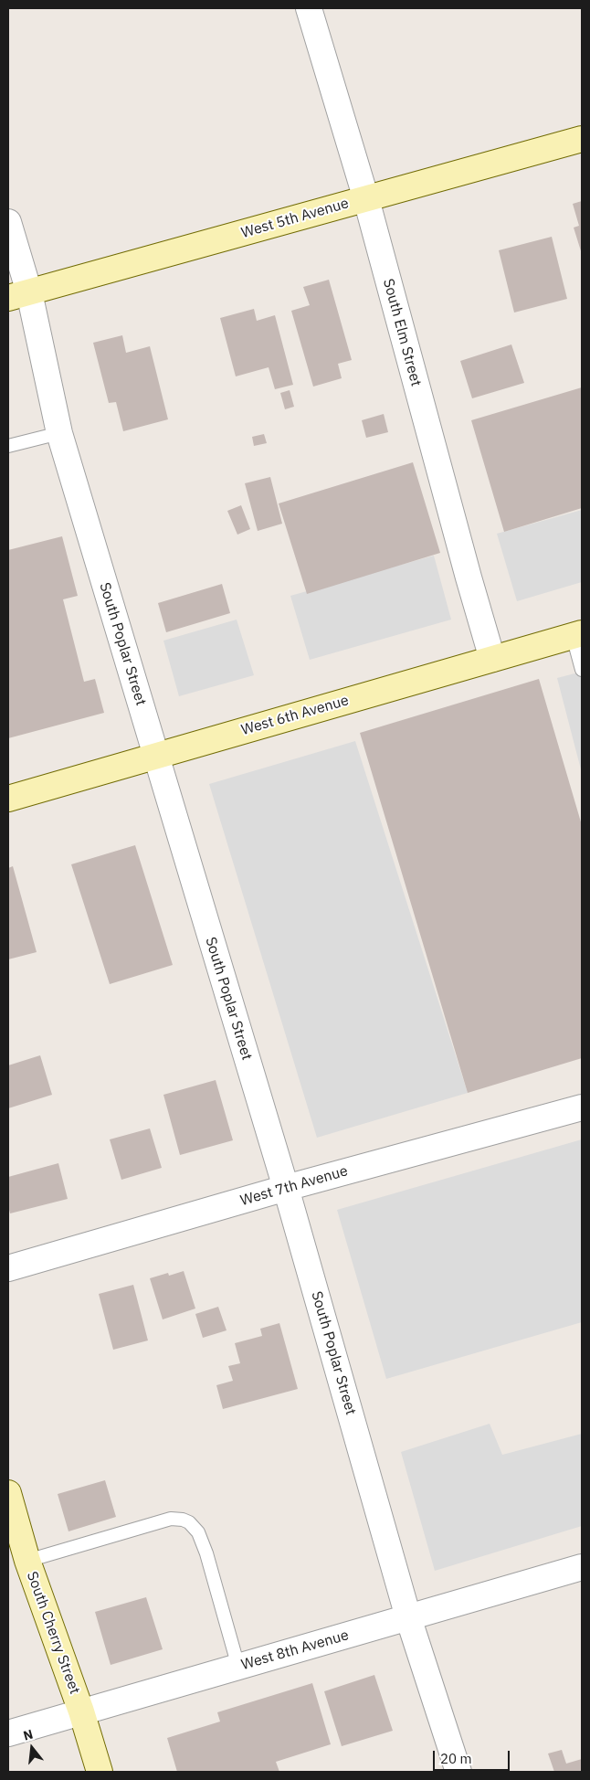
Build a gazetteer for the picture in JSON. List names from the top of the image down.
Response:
{
  "streets": {
    "main road": ["West 5th Avenue", "West 6th Avenue", "South Cherry Street"],
    "street": [
      "South Elm Street",
      "South Poplar Street",
      "West 7th Avenue",
      "West 8th Avenue"
    ]
  },
  "crossings": [
    ["West 5th Avenue", "South Elm Street"],
    ["West 5th Avenue", "South Poplar Street"],
    ["South Elm Street", "West 6th Avenue"],
    ["South Poplar Street", "West 6th Avenue"],
    ["South Poplar Street", "West 7th Avenue"],
    ["South Poplar Street", "West 8th Avenue"],
    ["South Cherry Street", "West 8th Avenue"]
  ],
  "scale_bar": "20 m",
  "north": "top"
}
